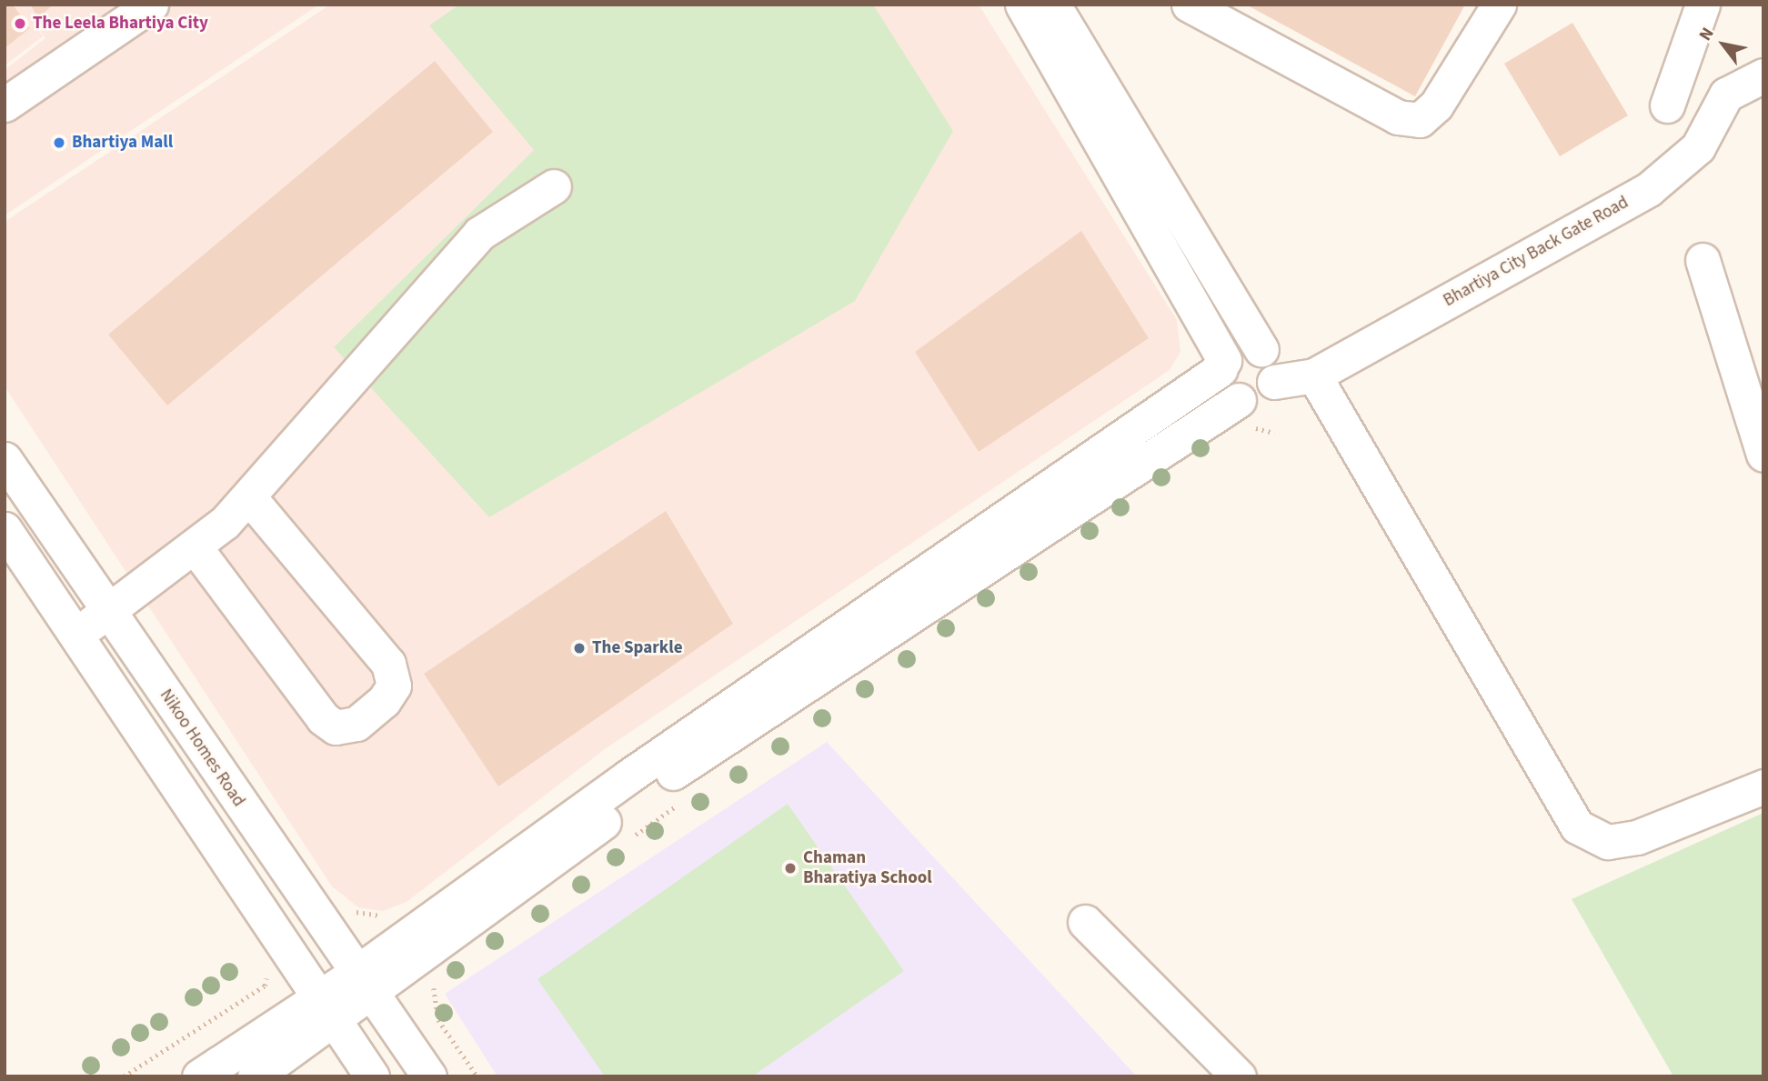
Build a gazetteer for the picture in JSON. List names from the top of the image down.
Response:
{
  "streets": {
    "street": ["Bhartiya City Back Gate Road", "Nikoo Homes Road"]
  },
  "places": [
    "The Leela Bhartiya City",
    "Bhartiya Mall",
    "The Sparkle",
    "Chaman Bharatiya School"
  ],
  "north": "top left"
}
